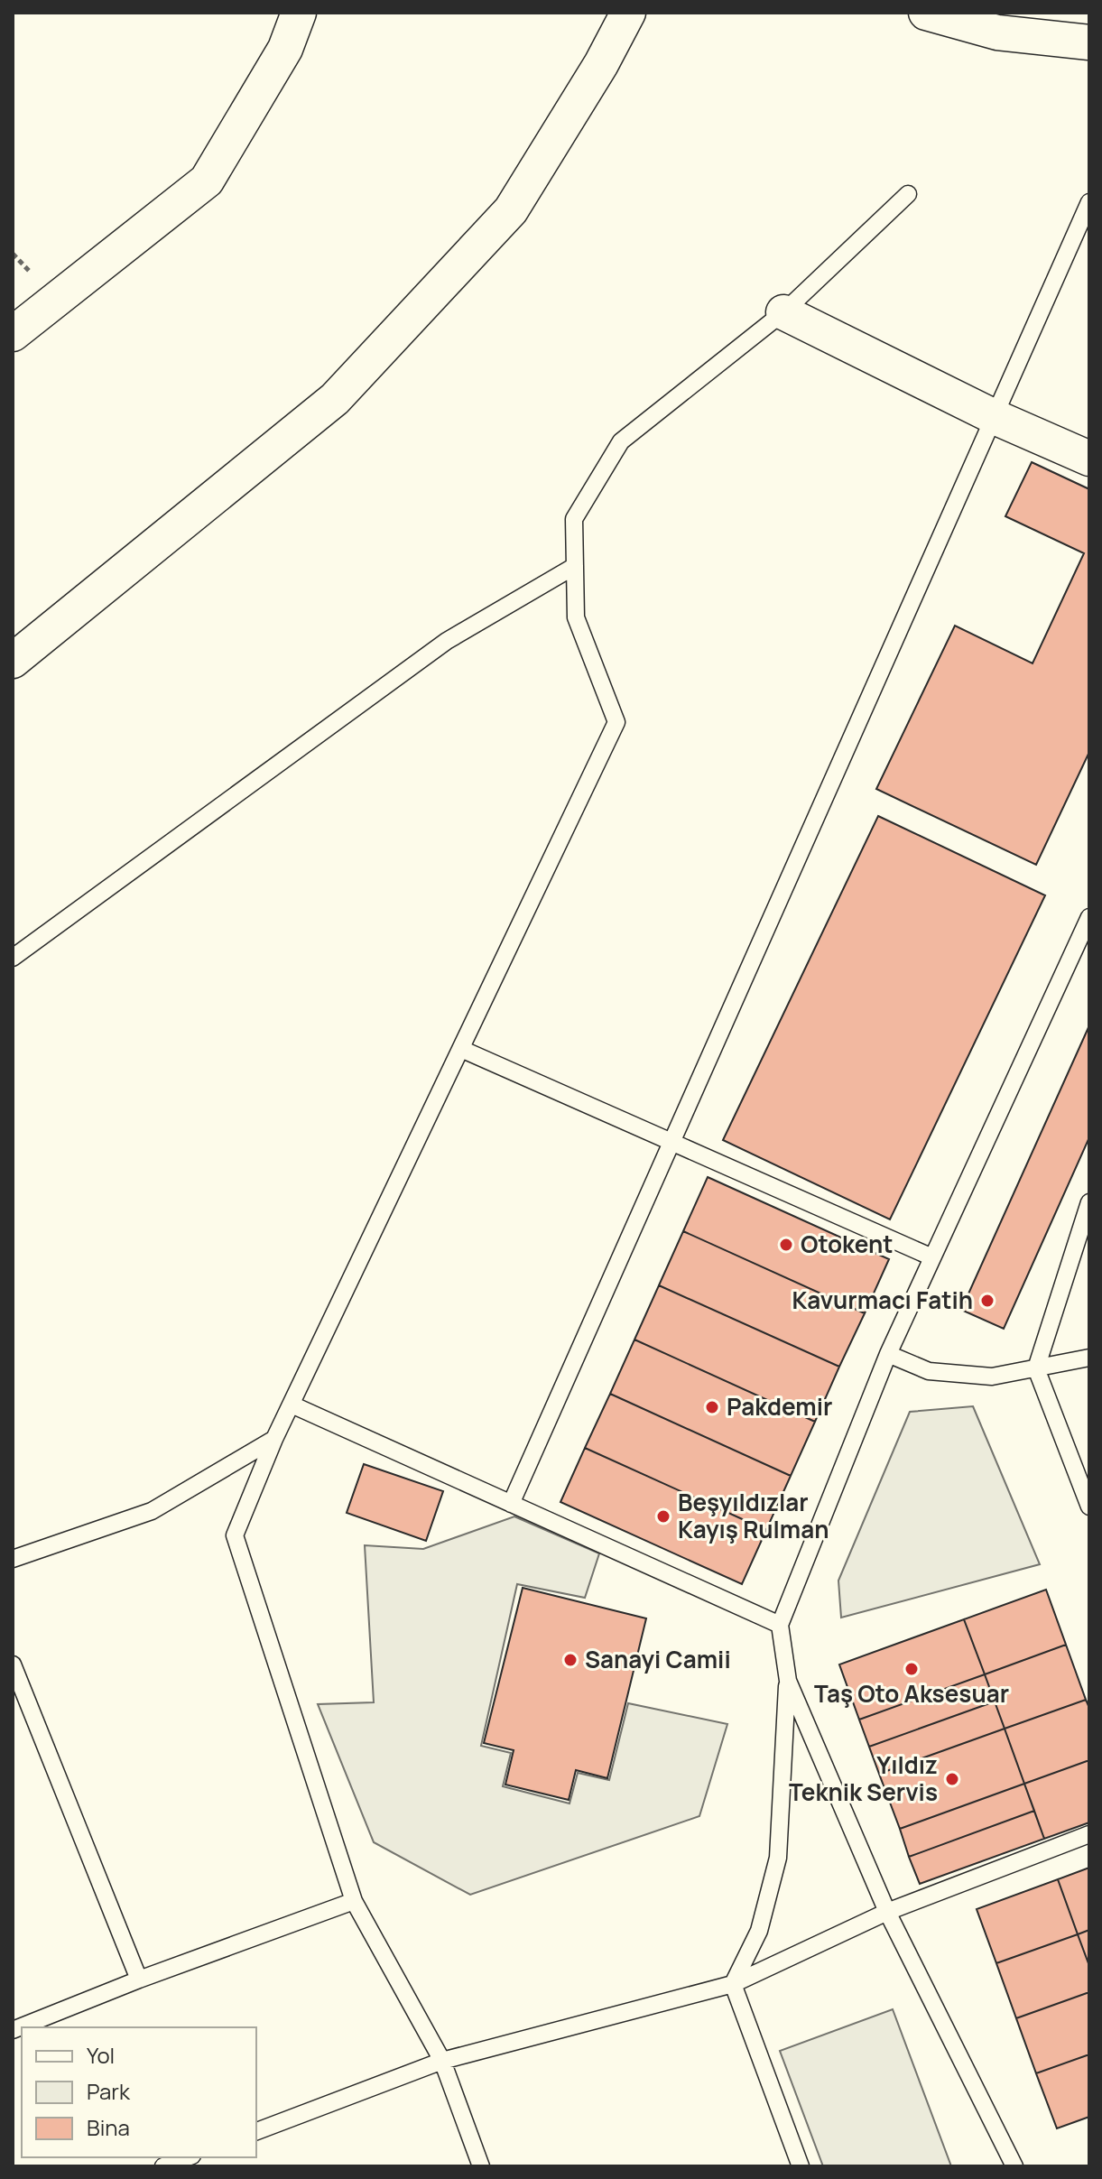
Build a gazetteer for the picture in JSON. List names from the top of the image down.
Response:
{
  "places": [
    "Otokent",
    "Kavurmacı Fatih",
    "Pakdemir",
    "Beşyıldızlar Kayış Rulman",
    "Sanayi Camii",
    "Taş Oto Aksesuar",
    "Yıldız Teknik Servis"
  ],
  "legend": ["Yol", "Park", "Bina"]
}
